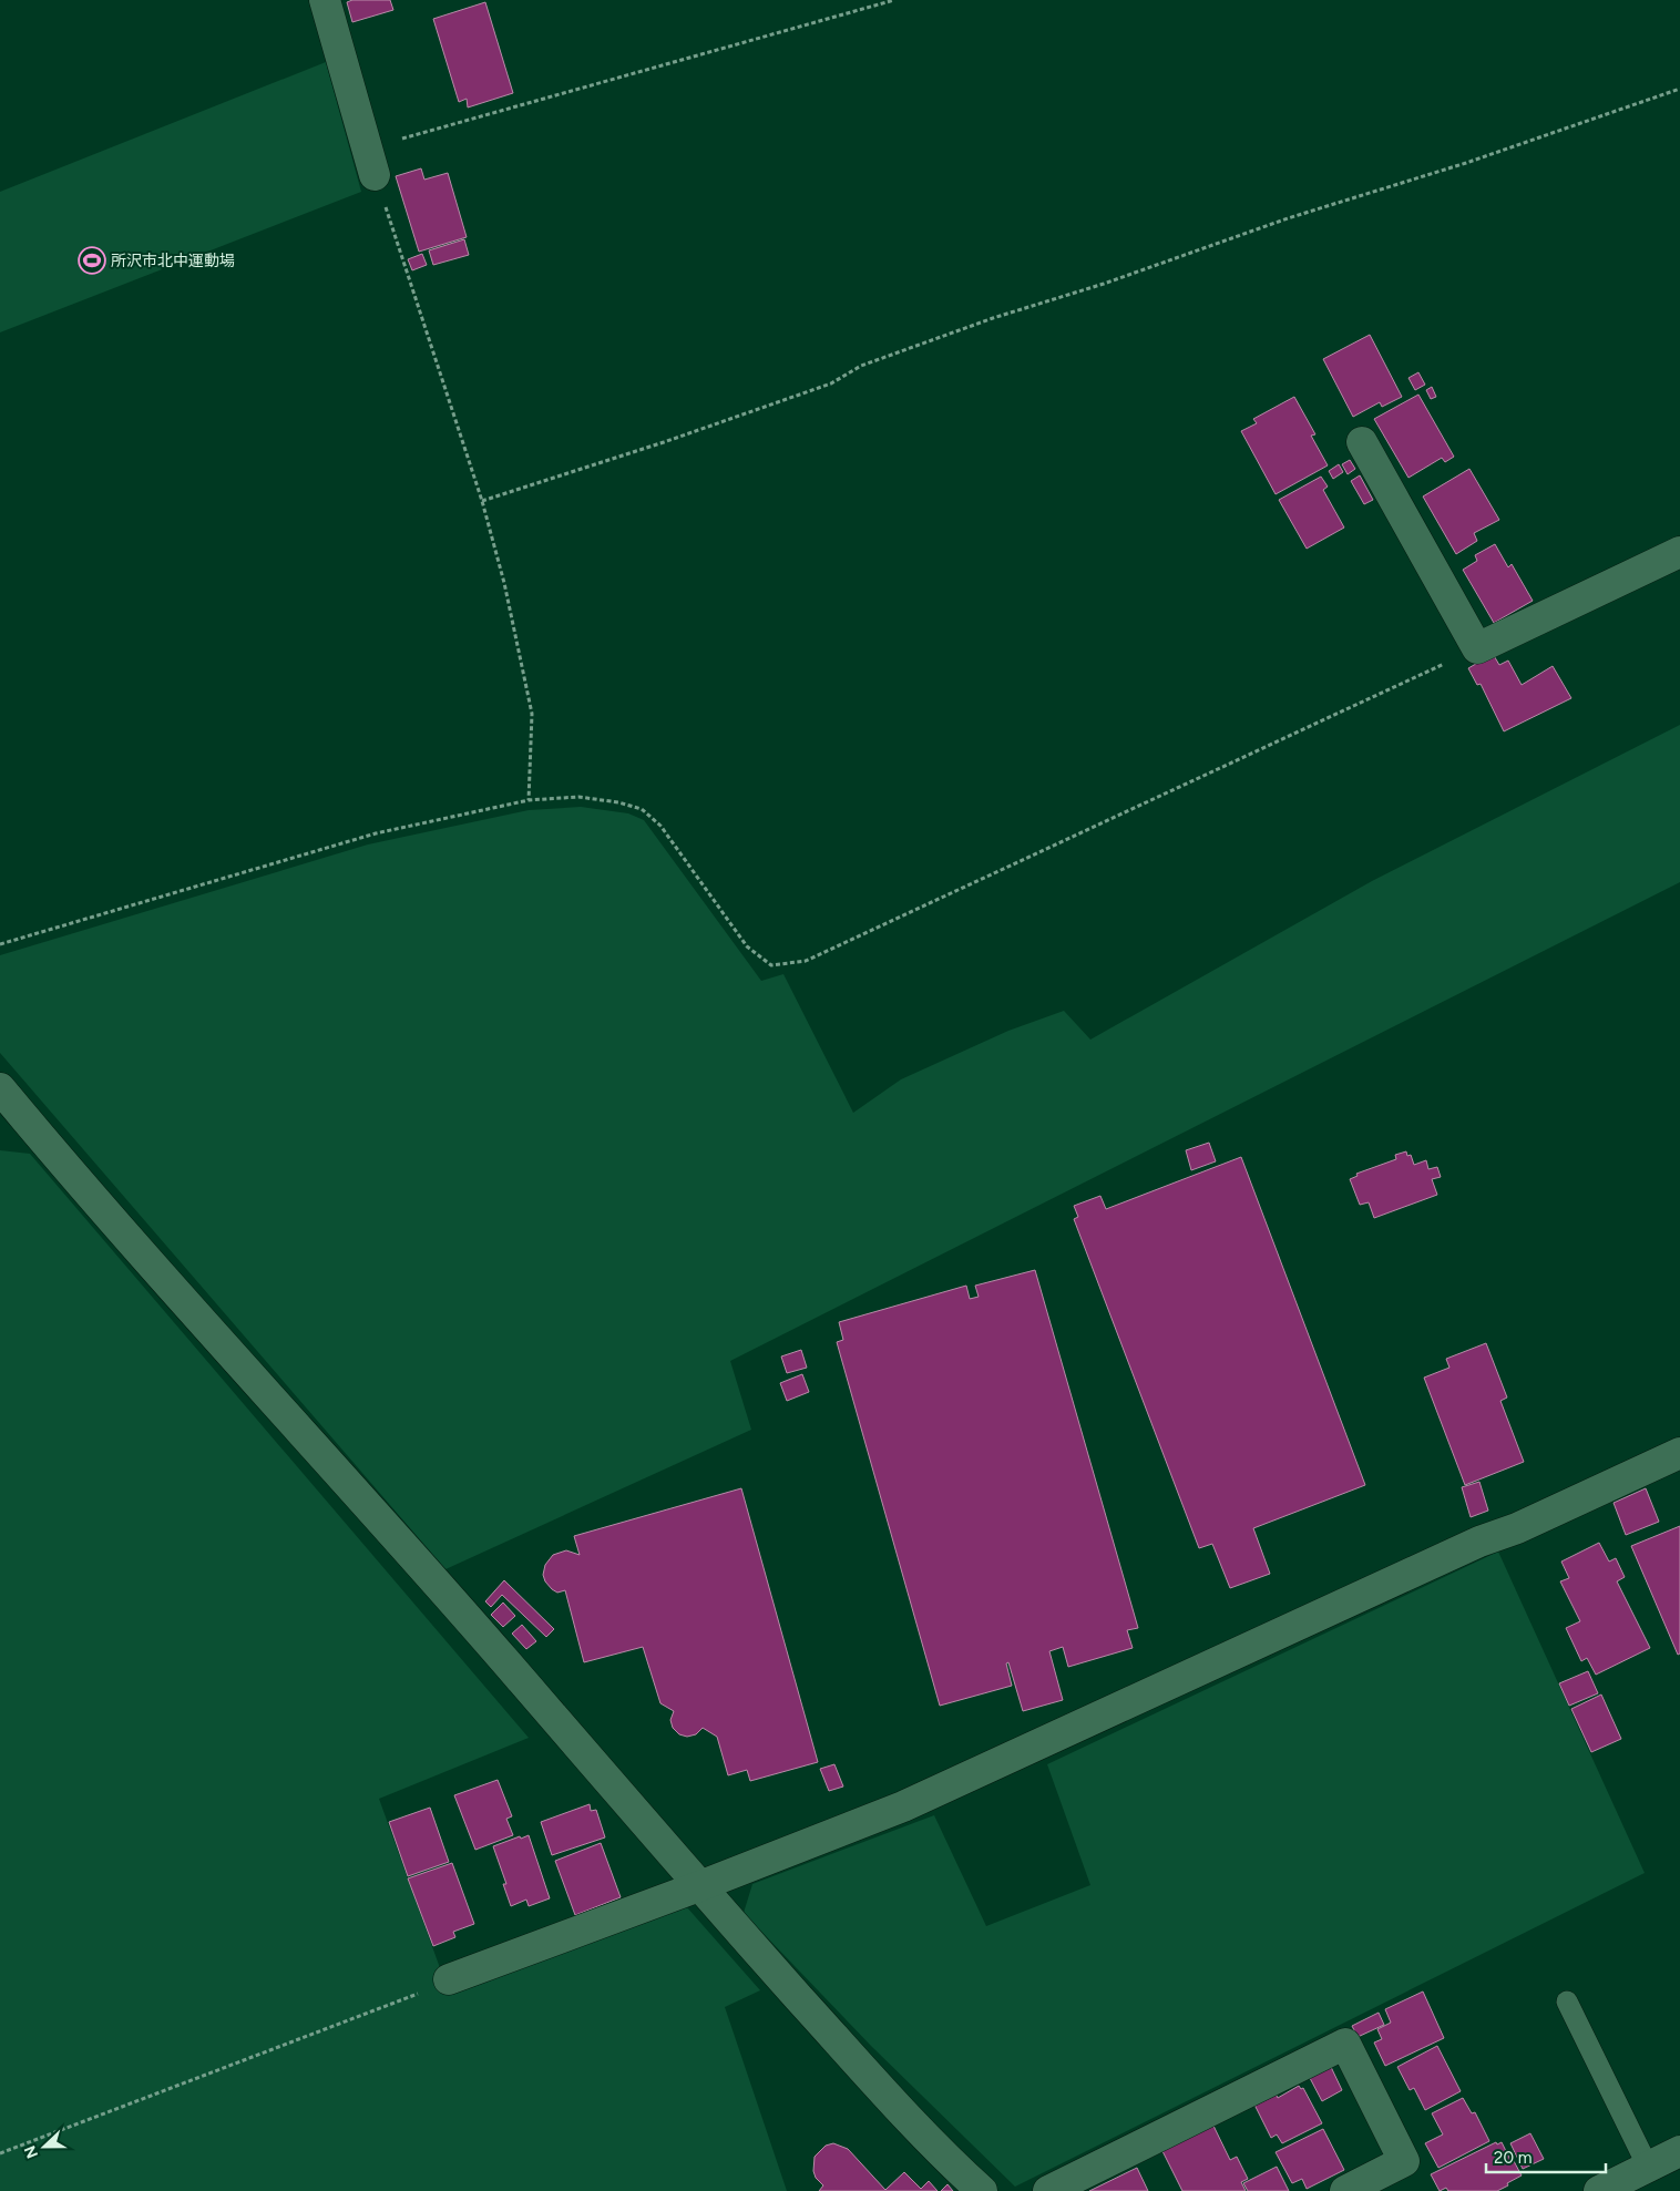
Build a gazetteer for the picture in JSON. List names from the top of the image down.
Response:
{
  "places": {
    "sports": ["所沢市北中運動場"]
  },
  "scale_bar": "20 m",
  "north": "left"
}
